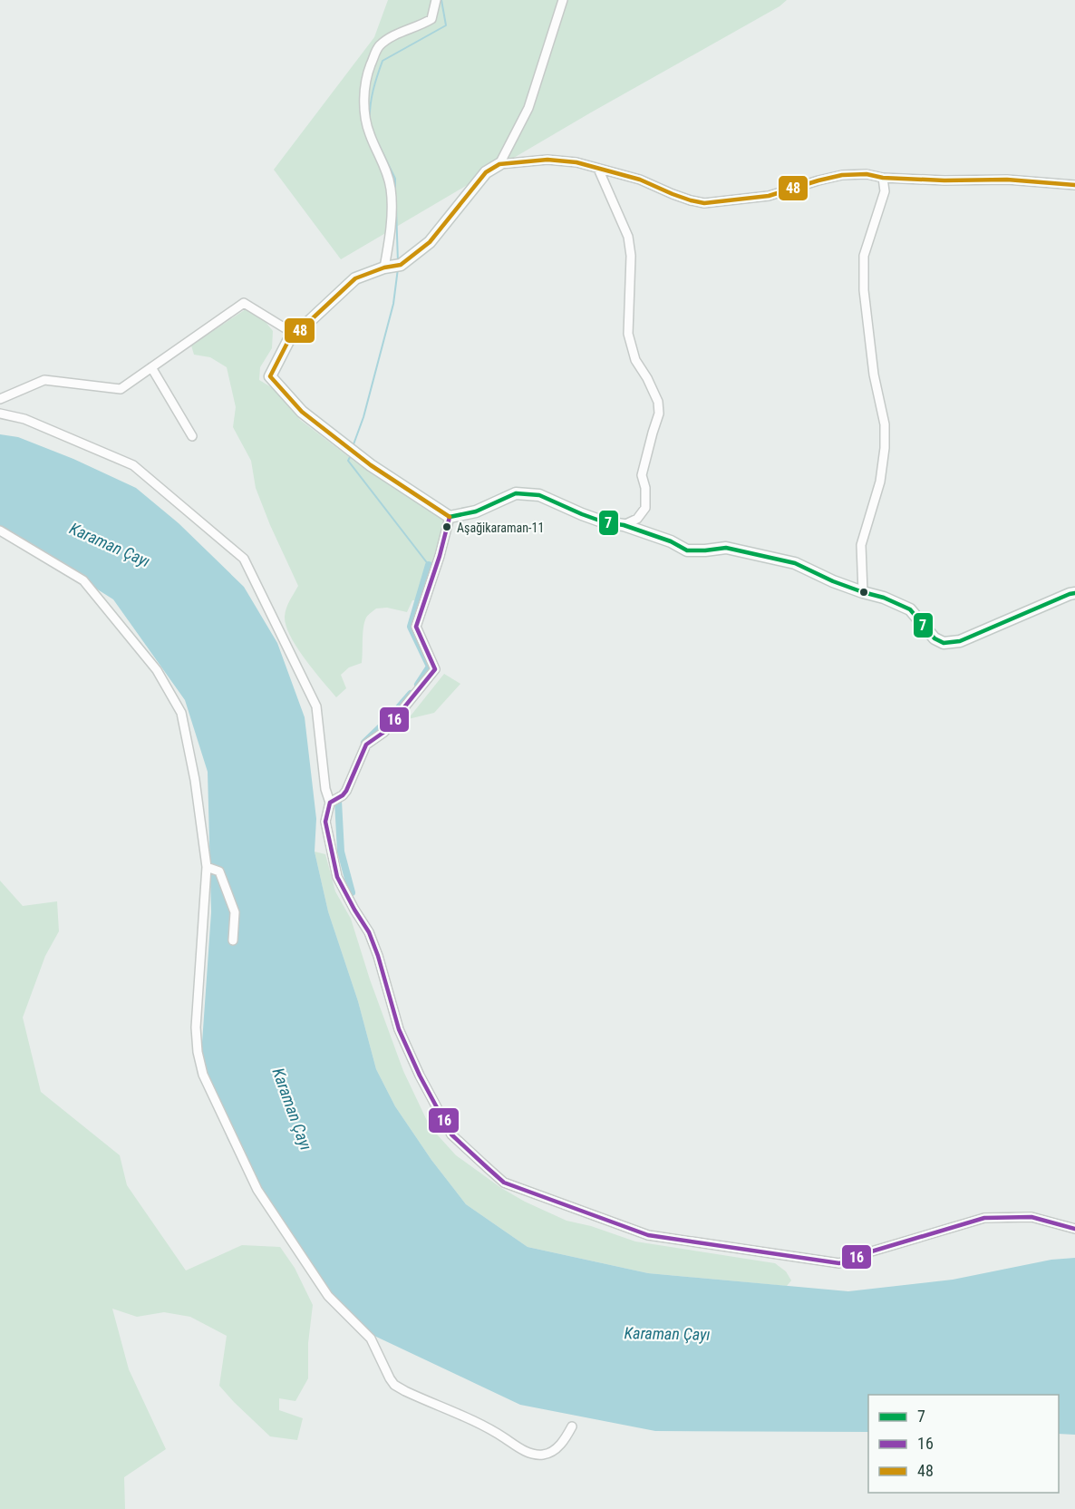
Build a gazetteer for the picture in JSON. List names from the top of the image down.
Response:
{
  "water": ["Karaman Çayı"],
  "places": ["Aşağikaraman-11"],
  "lines": ["transit line 48", "transit line 7", "transit line 16"],
  "legend": ["7", "16", "48"]
}
